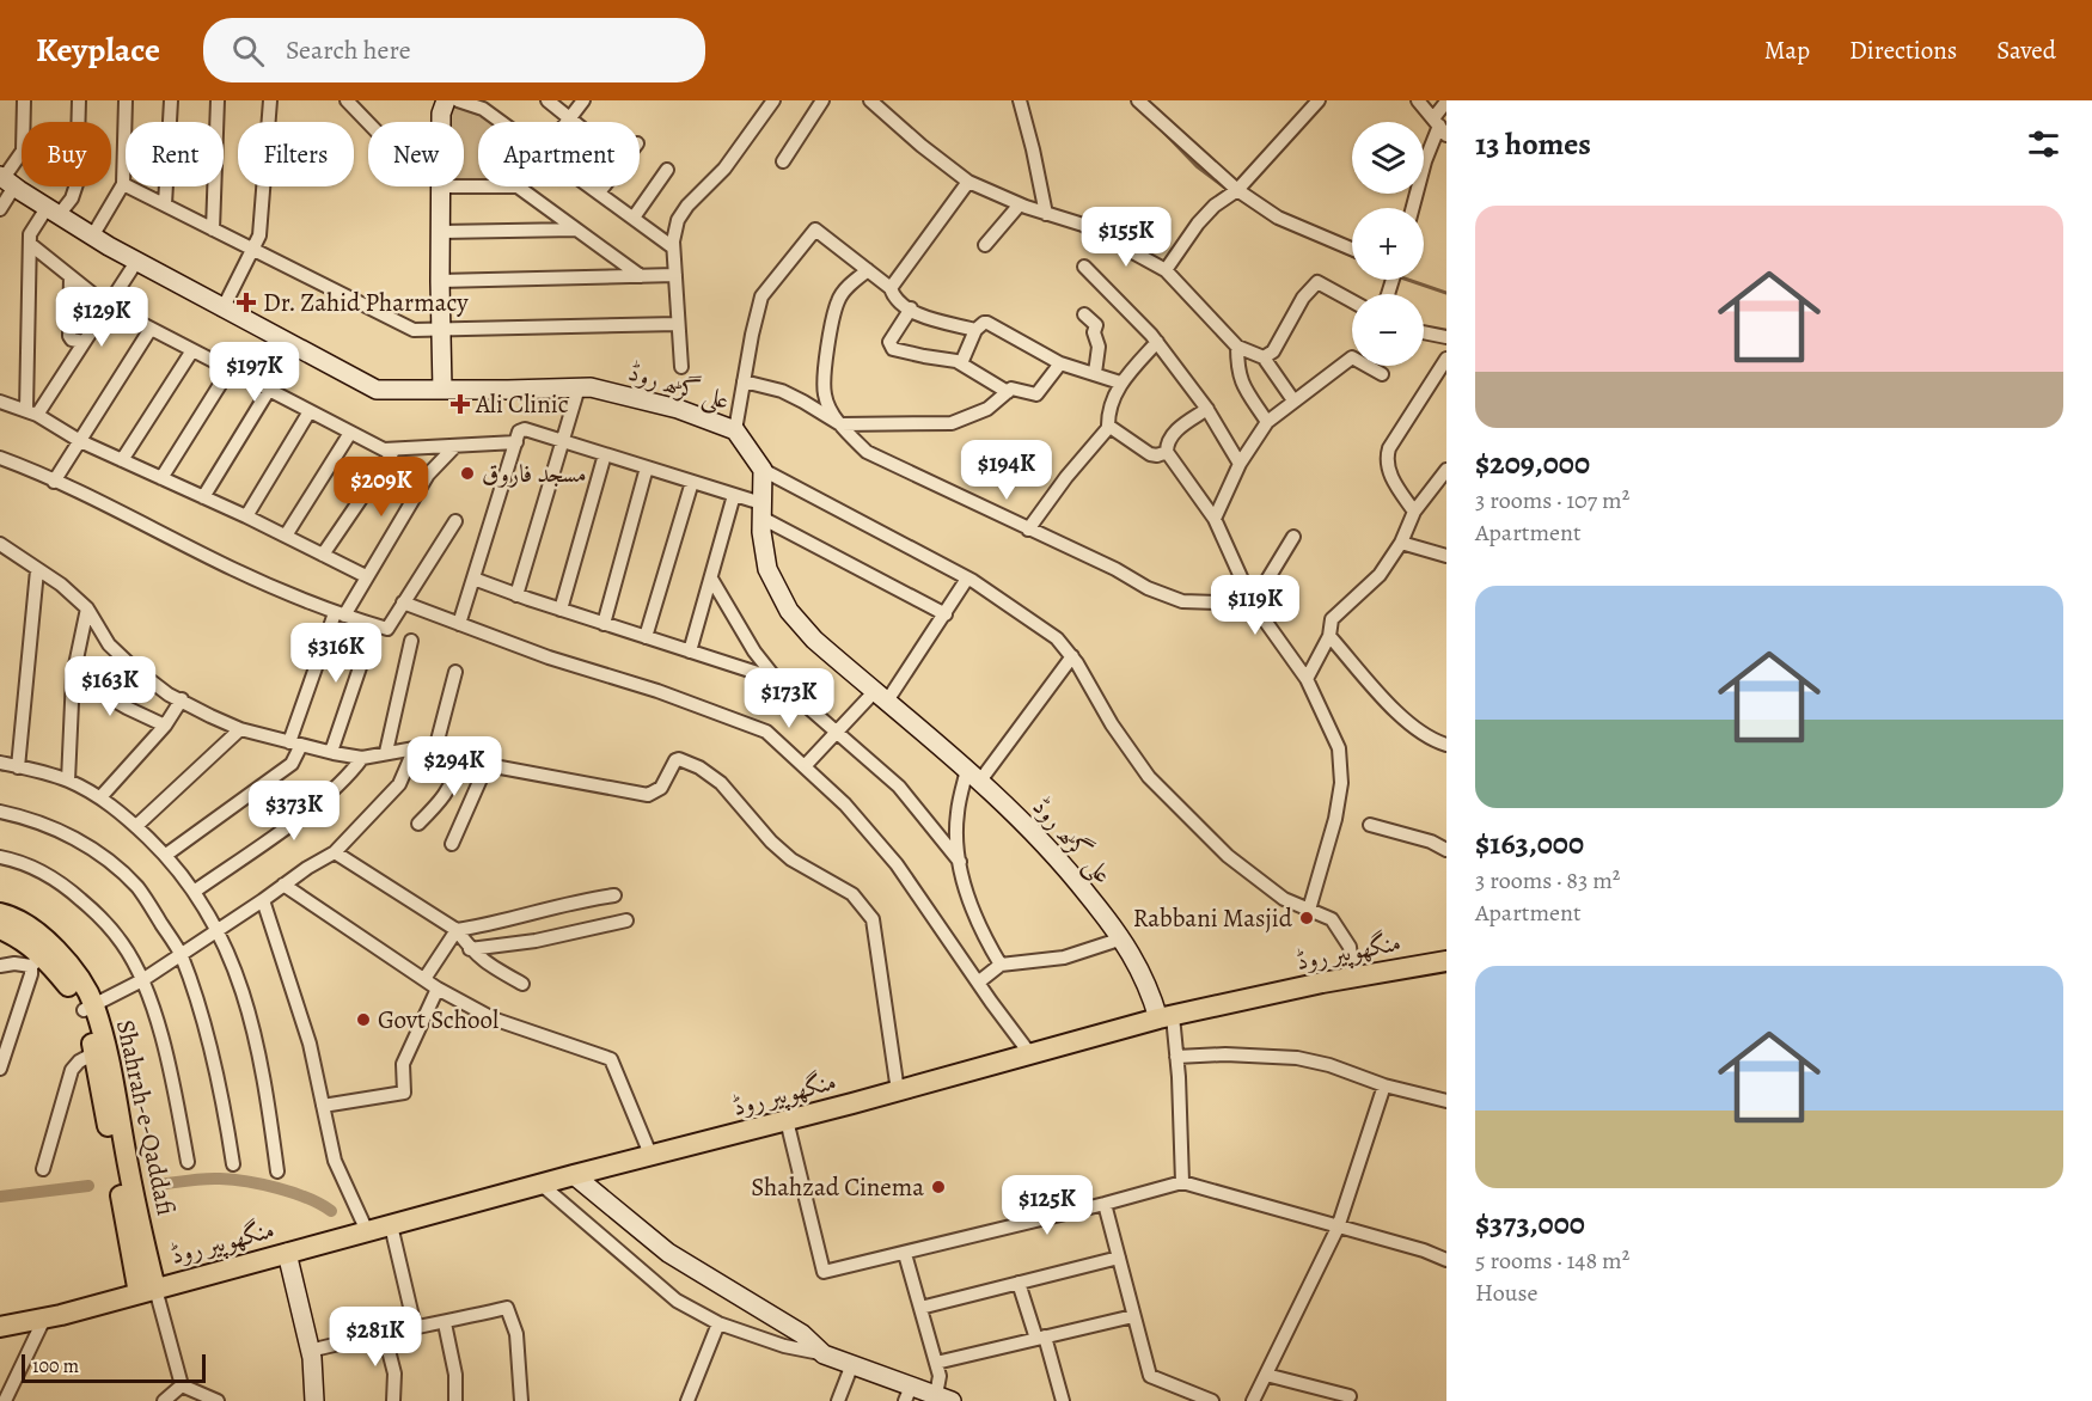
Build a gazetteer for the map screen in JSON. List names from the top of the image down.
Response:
{
  "streets": {
    "main road": ["علی گڑھ روڈ", "منگھوپیر روڈ", "Shahrah-e-Qaddafi"]
  },
  "crossings": [
    ["علی گڑھ روڈ", "منگھوپیر روڈ"],
    ["منگھوپیر روڈ", "Shahrah-e-Qaddafi"]
  ],
  "places": {
    "health": ["Dr. Zahid Pharmacy", "Ali Clinic"],
    "other": [
      "مسجد فاروق",
      "Rabbani Masjid",
      "Govt School",
      "Shahzad Cinema"
    ]
  },
  "scale_bar": "100 m",
  "page": {
    "header": "Keyplace",
    "search": "Search here",
    "nav": ["Map", "Directions", "Saved"],
    "heading": "13 homes",
    "map_buttons": ["+", "−"],
    "chip": [
      "Buy",
      "Rent",
      "Filters",
      "New",
      "Apartment"
    ],
    "list": [
      {
        "name": "$209,000",
        "note": "3 rooms · 107 m² · Apartment"
      },
      {
        "name": "$163,000",
        "note": "3 rooms · 83 m² · Apartment"
      },
      {
        "name": "$373,000",
        "note": "5 rooms · 148 m² · House"
      }
    ],
    "price": [
      "$155K",
      "$129K",
      "$197K",
      "$194K",
      "$209K",
      "$119K",
      "$316K",
      "$163K",
      "$173K",
      "$294K",
      "$373K",
      "$125K",
      "$281K"
    ],
    "scale": "100 m"
  }
}
